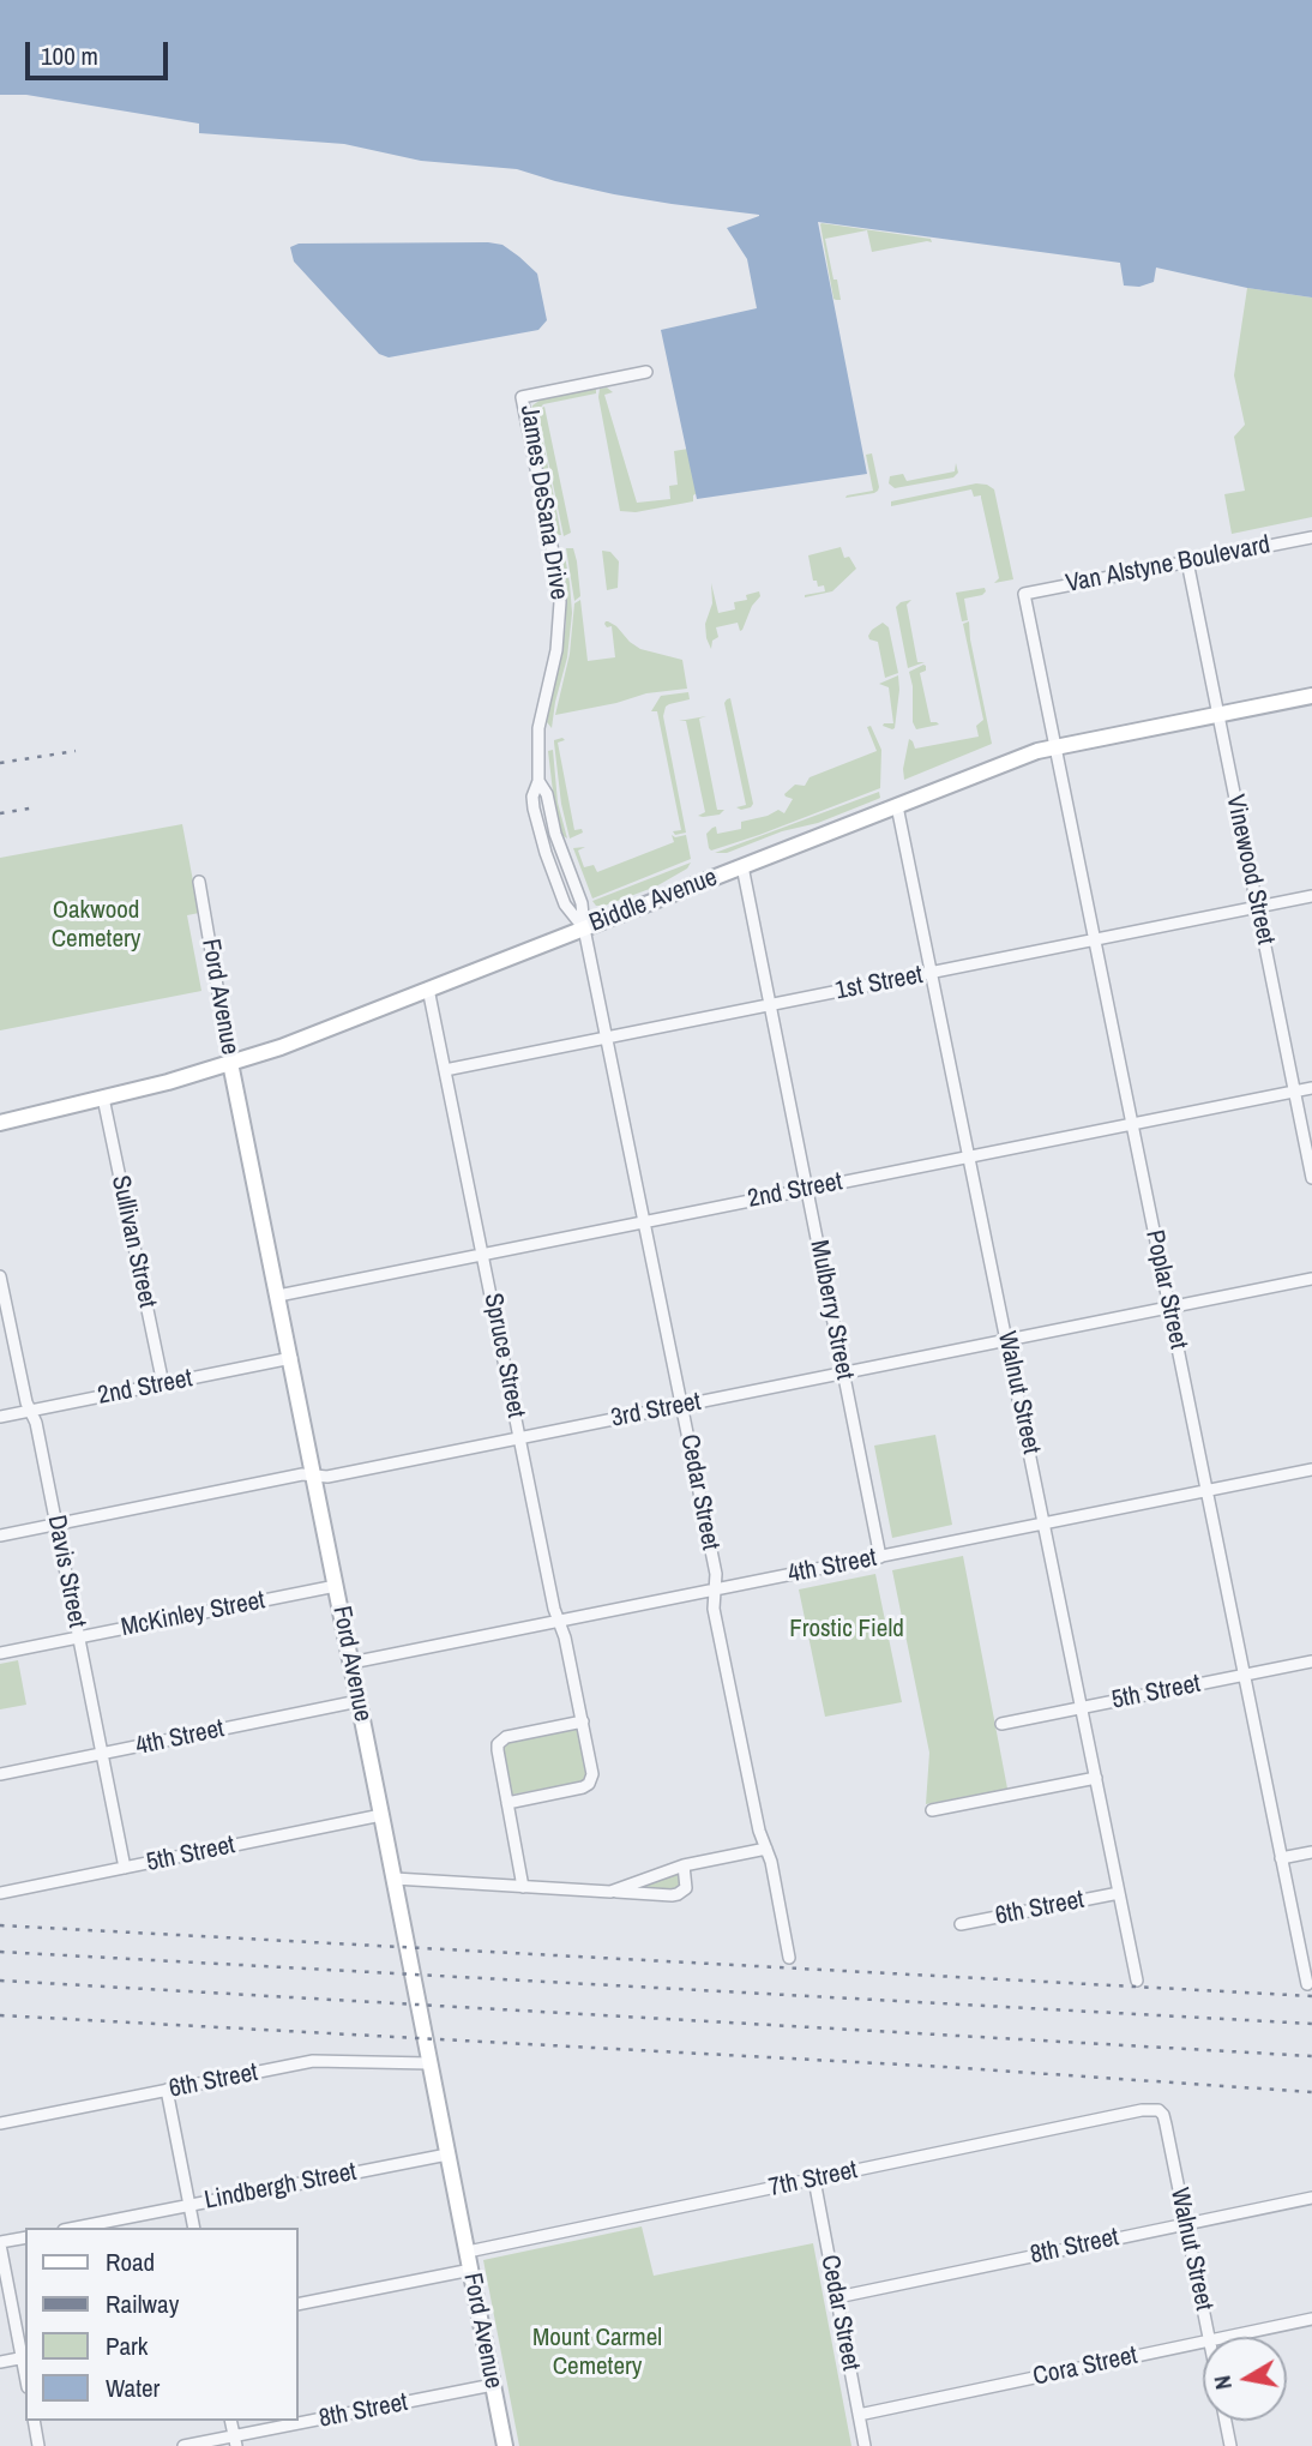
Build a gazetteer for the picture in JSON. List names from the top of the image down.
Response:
{
  "streets": {
    "main road": ["Biddle Avenue", "Ford Avenue"],
    "street": [
      "James DeSana Drive",
      "Van Alstyne Boulevard",
      "Vinewood Street",
      "1st Street",
      "2nd Street",
      "Sullivan Street",
      "Poplar Street",
      "Mulberry Street",
      "Spruce Street",
      "Walnut Street",
      "3rd Street",
      "Cedar Street",
      "4th Street",
      "Davis Street",
      "McKinley Street",
      "5th Street",
      "6th Street",
      "7th Street",
      "Lindbergh Street",
      "8th Street",
      "Cora Street"
    ]
  },
  "crossings": [
    ["James DeSana Drive", "Biddle Avenue"],
    ["James DeSana Drive", "Cedar Street"],
    ["Van Alstyne Boulevard", "Vinewood Street"],
    ["Van Alstyne Boulevard", "Poplar Street"],
    ["Vinewood Street", "Biddle Avenue"],
    ["Vinewood Street", "1st Street"],
    ["Vinewood Street", "2nd Street"],
    ["Biddle Avenue", "Ford Avenue"],
    ["Biddle Avenue", "Sullivan Street"],
    ["Biddle Avenue", "Poplar Street"],
    ["Biddle Avenue", "Mulberry Street"],
    ["Biddle Avenue", "Spruce Street"],
    ["Biddle Avenue", "Walnut Street"],
    ["Biddle Avenue", "Cedar Street"],
    ["1st Street", "Poplar Street"],
    ["1st Street", "Mulberry Street"],
    ["1st Street", "Spruce Street"],
    ["1st Street", "Walnut Street"],
    ["1st Street", "Cedar Street"],
    ["Ford Avenue", "2nd Street"],
    ["Ford Avenue", "3rd Street"],
    ["Ford Avenue", "4th Street"],
    ["Ford Avenue", "McKinley Street"],
    ["Ford Avenue", "5th Street"],
    ["Ford Avenue", "6th Street"],
    ["Ford Avenue", "7th Street"],
    ["Ford Avenue", "Lindbergh Street"],
    ["Ford Avenue", "8th Street"],
    ["2nd Street", "Sullivan Street"],
    ["2nd Street", "Poplar Street"],
    ["2nd Street", "Mulberry Street"],
    ["2nd Street", "Spruce Street"],
    ["2nd Street", "Walnut Street"],
    ["2nd Street", "Cedar Street"],
    ["2nd Street", "Davis Street"],
    ["Poplar Street", "3rd Street"],
    ["Poplar Street", "4th Street"],
    ["Poplar Street", "5th Street"],
    ["Mulberry Street", "3rd Street"],
    ["Mulberry Street", "4th Street"],
    ["Spruce Street", "3rd Street"],
    ["Spruce Street", "4th Street"],
    ["Walnut Street", "3rd Street"],
    ["Walnut Street", "4th Street"],
    ["Walnut Street", "5th Street"],
    ["Walnut Street", "6th Street"],
    ["Walnut Street", "7th Street"],
    ["Walnut Street", "8th Street"],
    ["3rd Street", "Cedar Street"],
    ["3rd Street", "Davis Street"],
    ["Cedar Street", "4th Street"],
    ["Cedar Street", "7th Street"],
    ["Cedar Street", "8th Street"],
    ["Cedar Street", "Cora Street"],
    ["4th Street", "Davis Street"],
    ["Davis Street", "McKinley Street"],
    ["Davis Street", "5th Street"]
  ],
  "parks": ["Oakwood Cemetery", "Frostic Field", "Mount Carmel Cemetery"],
  "legend": [
    "Road",
    "Railway",
    "Park",
    "Water"
  ],
  "scale_bar": "100 m",
  "north": "left"
}
